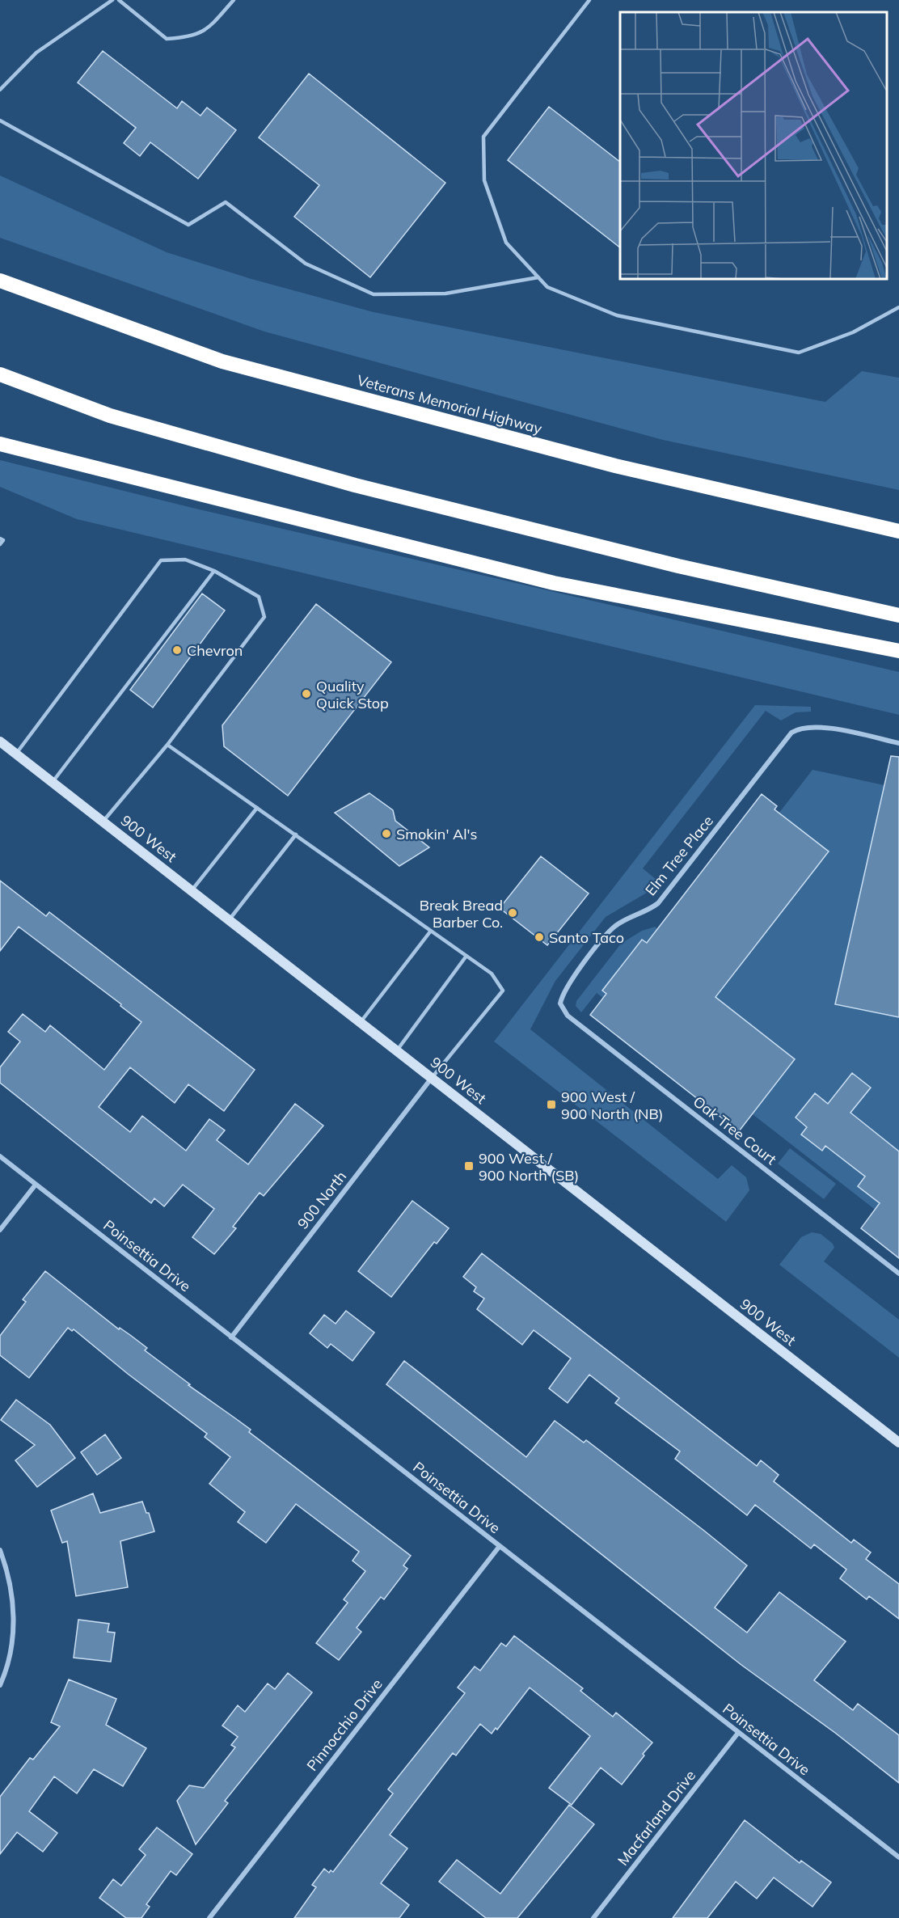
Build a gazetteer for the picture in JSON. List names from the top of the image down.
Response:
{
  "streets": {
    "highway": ["Veterans Memorial Highway"],
    "main road": ["900 West"],
    "street": [
      "Elm Tree Place",
      "Oak Tree Court",
      "900 North",
      "Poinsettia Drive",
      "Pinnocchio Drive",
      "Macfarland Drive"
    ]
  },
  "crossings": [
    ["900 West", "900 North"],
    ["Elm Tree Place", "Oak Tree Court"],
    ["900 North", "Poinsettia Drive"],
    ["Poinsettia Drive", "Pinnocchio Drive"],
    ["Poinsettia Drive", "Macfarland Drive"]
  ],
  "places": {
    "other": [
      "Chevron",
      "Quality Quick Stop",
      "Smokin' Al's",
      "Break Bread Barber Co.",
      "Santo Taco"
    ],
    "transit": ["900 West / 900 North (NB)", "900 West / 900 North (SB)"]
  }
}
